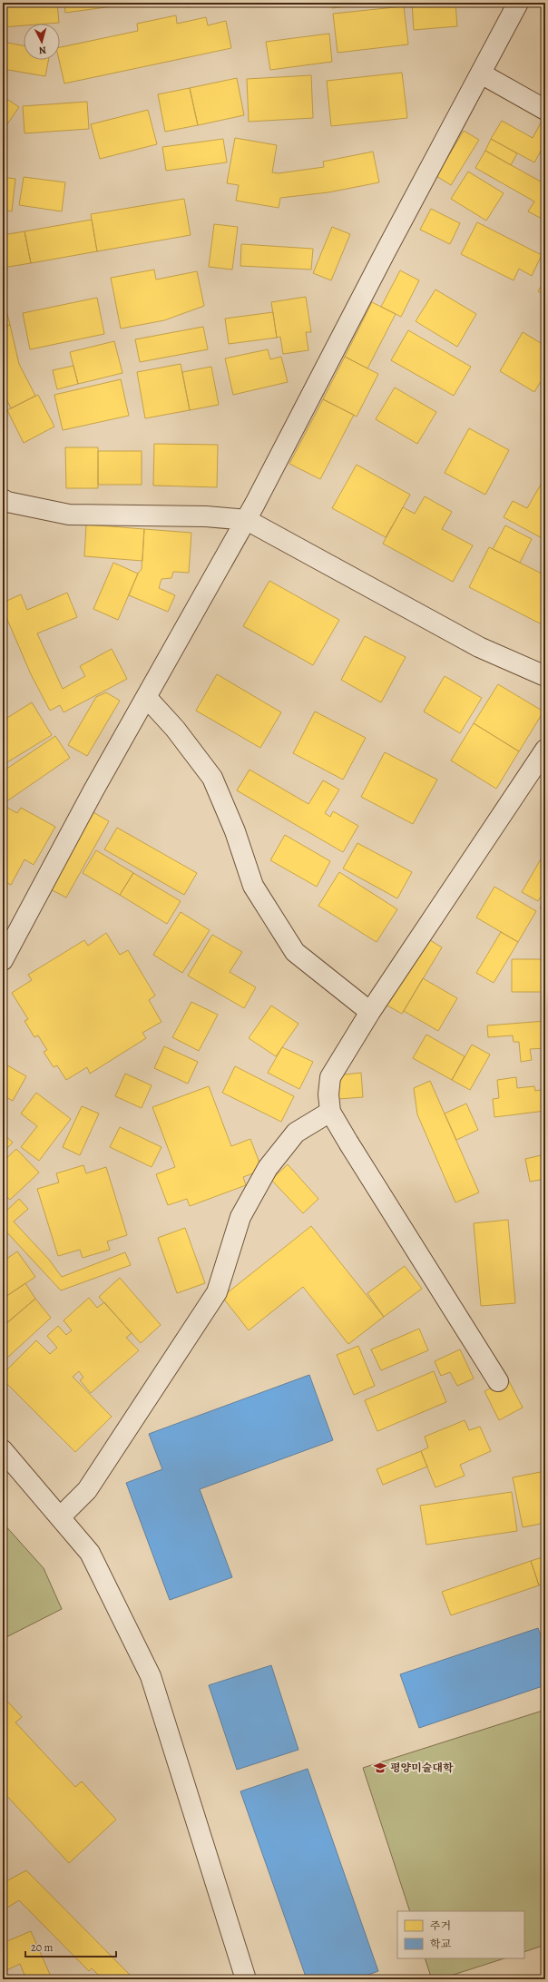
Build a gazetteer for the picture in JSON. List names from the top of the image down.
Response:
{
  "places": {
    "school or university": ["평양미술대학"]
  },
  "legend": ["주거", "학교"],
  "scale_bar": "20 m",
  "north": "bottom"
}
